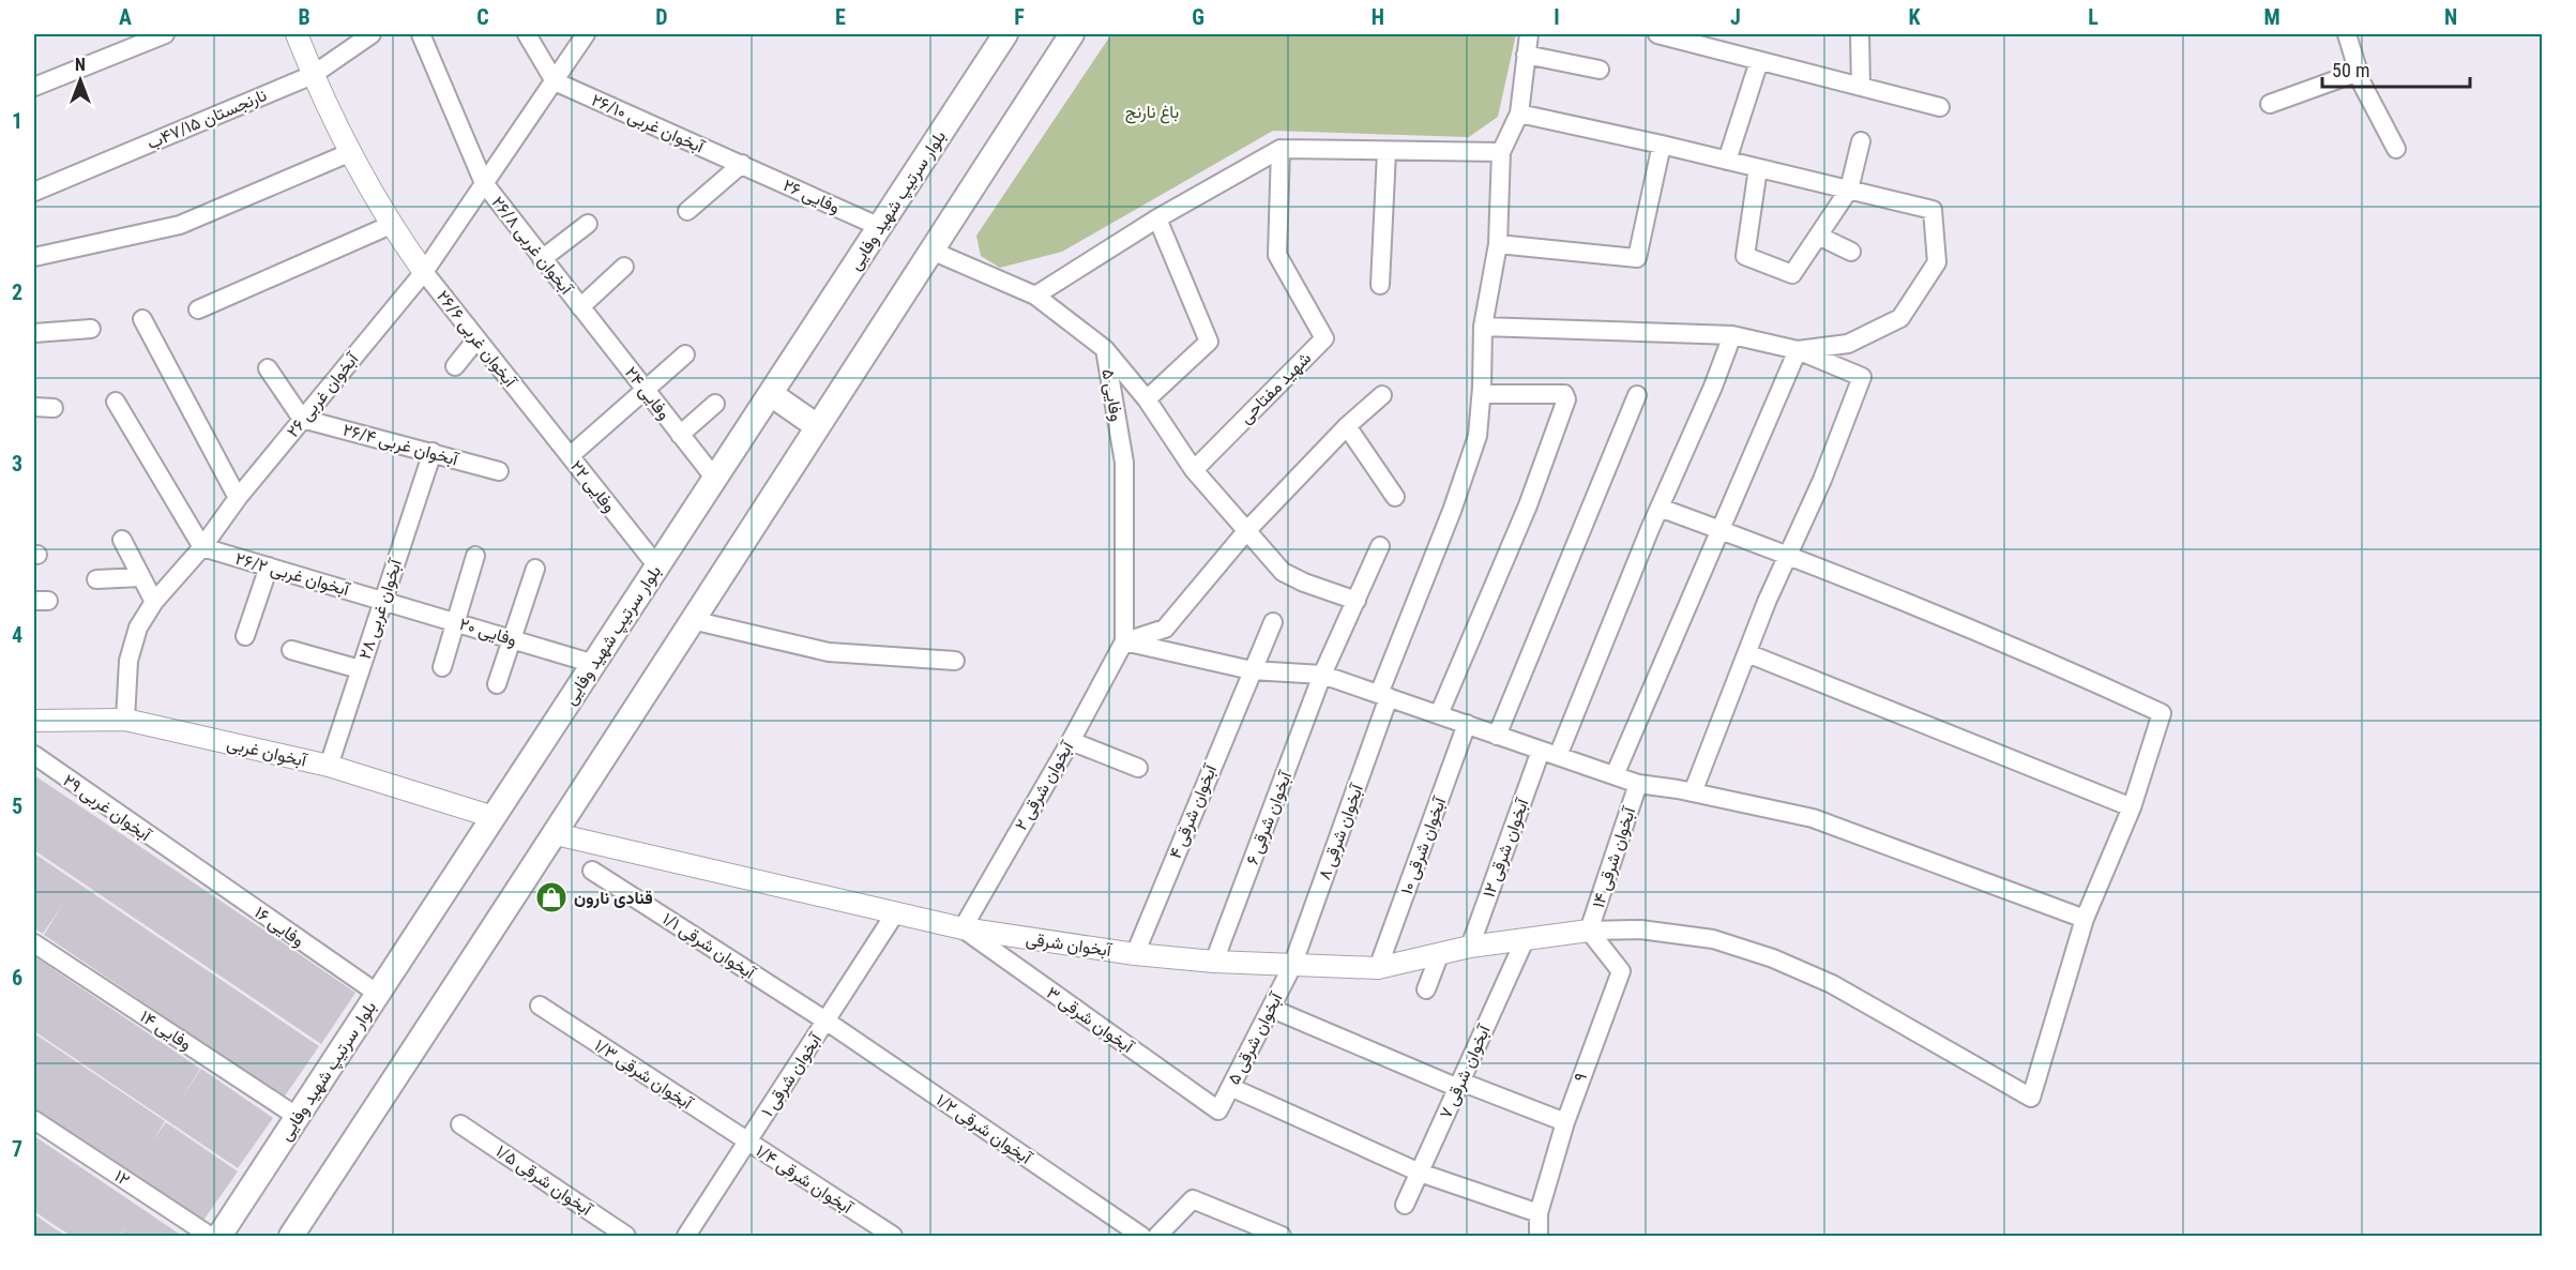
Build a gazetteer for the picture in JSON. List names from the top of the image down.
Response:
{
  "streets": {
    "main road": ["بلوار سرتیپ شهید وفایی"],
    "street": [
      "نارنجستان ۴۷/۱۵ب",
      "آبخوان غربی ۲۶/۱۰",
      "وفایی ۲۶",
      "آبخوان غربی ۲۶/۸",
      "آبخوان غربی ۲۶/۶",
      "شهید مفتاحی",
      "وفایی ۲۴",
      "آبخوان غربی ۲۶",
      "وفایی ۵",
      "آبخوان غربی ۲۶/۴",
      "وفایی ۲۲",
      "آبخوان غربی ۲۶/۲",
      "آبخوان غربی ۲۸",
      "وفایی ۲۰",
      "آبخوان غربی",
      "آبخوان شرقی ۲",
      "آبخوان غربی ۲۹",
      "آبخوان شرقی ۴",
      "آبخوان شرقی ۶",
      "آبخوان شرقی ۸",
      "آبخوان شرقی ۱۰",
      "آبخوان شرقی ۱۲",
      "آبخوان شرقی ۱۴",
      "وفایی ۱۶",
      "آبخوان شرقی",
      "آبخوان شرقی ۱/۱",
      "آبخوان شرقی ۳",
      "وفایی ۱۴",
      "آبخوان شرقی ۵",
      "آبخوان شرقی ۷",
      "آبخوان شرقی ۱/۳",
      "آبخوان شرقی ۱",
      "۹",
      "آبخوان شرقی ۱/۲",
      "۱۲",
      "آبخوان شرقی ۱/۴",
      "آبخوان شرقی ۱/۵"
    ]
  },
  "crossings": [
    ["آبخوان غربی ۲۶/۱۰", "وفایی ۲۶"],
    ["آبخوان غربی ۲۶/۱۰", "آبخوان غربی ۲۶"],
    ["وفایی ۲۶", "بلوار سرتیپ شهید وفایی"],
    ["بلوار سرتیپ شهید وفایی", "وفایی ۲۴"],
    ["بلوار سرتیپ شهید وفایی", "وفایی ۲۲"],
    ["بلوار سرتیپ شهید وفایی", "وفایی ۲۰"],
    ["بلوار سرتیپ شهید وفایی", "آبخوان غربی"],
    ["بلوار سرتیپ شهید وفایی", "وفایی ۱۶"],
    ["بلوار سرتیپ شهید وفایی", "وفایی ۱۴"],
    ["آبخوان غربی ۲۶/۸", "وفایی ۲۴"],
    ["آبخوان غربی ۲۶/۸", "آبخوان غربی ۲۶"],
    ["آبخوان غربی ۲۶/۶", "آبخوان غربی ۲۶"],
    ["آبخوان غربی ۲۶/۶", "وفایی ۲۲"],
    ["آبخوان غربی ۲۶", "آبخوان غربی ۲۶/۴"],
    ["آبخوان غربی ۲۶", "آبخوان غربی ۲۶/۲"],
    ["آبخوان غربی ۲۶", "آبخوان غربی"],
    ["وفایی ۵", "آبخوان شرقی ۲"],
    ["آبخوان غربی ۲۶/۴", "آبخوان غربی ۲۸"],
    ["آبخوان غربی ۲۶/۲", "آبخوان غربی ۲۸"],
    ["آبخوان غربی ۲۶/۲", "وفایی ۲۰"],
    ["آبخوان غربی ۲۸", "وفایی ۲۰"],
    ["آبخوان غربی ۲۸", "آبخوان غربی"],
    ["آبخوان شرقی ۲", "آبخوان شرقی"],
    ["آبخوان شرقی ۲", "آبخوان شرقی ۳"],
    ["آبخوان غربی ۲۹", "وفایی ۱۶"],
    ["آبخوان شرقی ۴", "آبخوان شرقی"],
    ["آبخوان شرقی ۶", "آبخوان شرقی"],
    ["آبخوان شرقی ۸", "آبخوان شرقی"],
    ["آبخوان شرقی ۸", "آبخوان شرقی ۵"],
    ["آبخوان شرقی ۱۰", "آبخوان شرقی"],
    ["آبخوان شرقی ۱۲", "آبخوان شرقی"],
    ["آبخوان شرقی ۱۴", "آبخوان شرقی"],
    ["آبخوان شرقی ۱۴", "۹"],
    ["آبخوان شرقی", "آبخوان شرقی ۳"],
    ["آبخوان شرقی", "آبخوان شرقی ۵"],
    ["آبخوان شرقی", "آبخوان شرقی ۷"],
    ["آبخوان شرقی", "آبخوان شرقی ۱"],
    ["آبخوان شرقی", "۹"],
    ["آبخوان شرقی ۱/۱", "آبخوان شرقی ۱"],
    ["آبخوان شرقی ۱/۱", "آبخوان شرقی ۱/۲"],
    ["آبخوان شرقی ۳", "آبخوان شرقی ۵"],
    ["آبخوان شرقی ۱/۳", "آبخوان شرقی ۱"],
    ["آبخوان شرقی ۱/۳", "آبخوان شرقی ۱/۴"],
    ["آبخوان شرقی ۱", "آبخوان شرقی ۱/۲"],
    ["آبخوان شرقی ۱", "آبخوان شرقی ۱/۴"]
  ],
  "parks": ["باغ نارنج"],
  "places": {
    "shop": ["قنادی نارون"]
  },
  "scale_bar": "50 m",
  "north": "top",
  "grid": {
    "columns": [
      "A",
      "B",
      "C",
      "D",
      "E",
      "F",
      "G",
      "H",
      "I",
      "J",
      "K",
      "L",
      "M",
      "N"
    ],
    "rows": [
      "1",
      "2",
      "3",
      "4",
      "5",
      "6",
      "7"
    ]
  }
}
